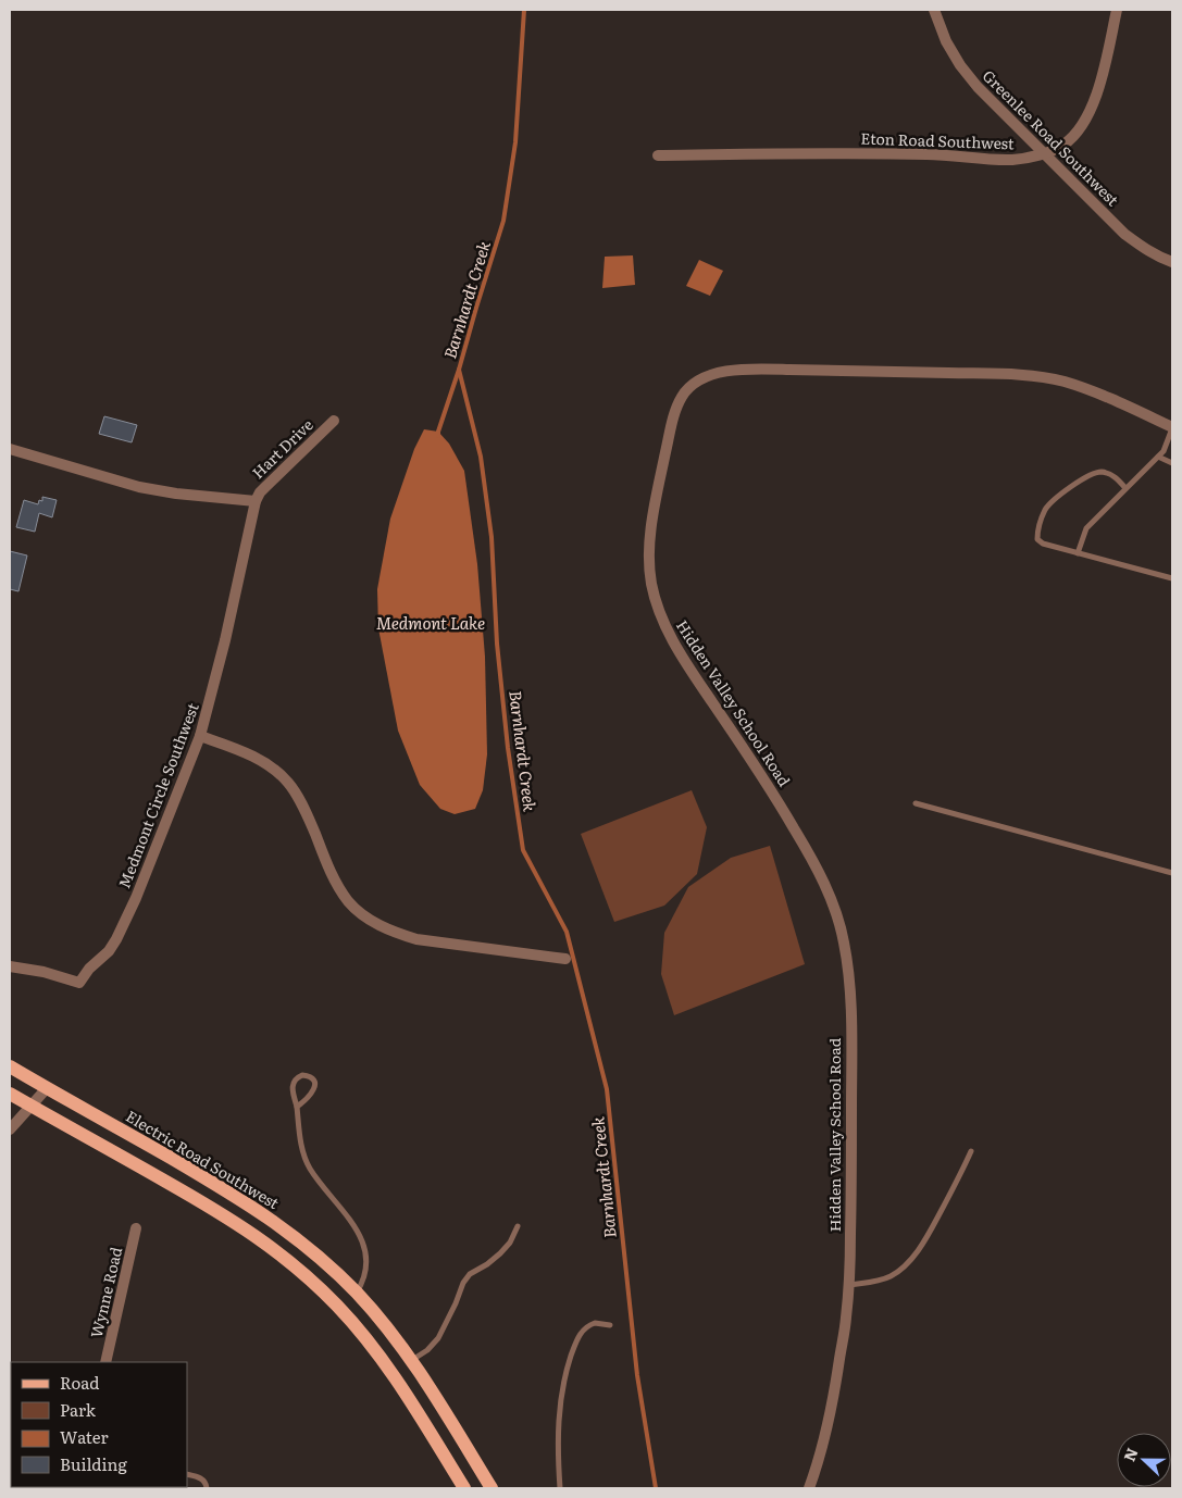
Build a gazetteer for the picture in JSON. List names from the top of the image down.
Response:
{
  "streets": {
    "main road": ["Electric Road Southwest"],
    "street": [
      "Greenlee Road Southwest",
      "Eton Road Southwest",
      "Hart Drive",
      "Hidden Valley School Road",
      "Medmont Circle Southwest",
      "Wynne Road"
    ]
  },
  "crossings": [
    ["Greenlee Road Southwest", "Eton Road Southwest"],
    ["Hart Drive", "Medmont Circle Southwest"]
  ],
  "water": ["Barnhardt Creek", "Medmont Lake"],
  "legend": [
    "Road",
    "Park",
    "Water",
    "Building"
  ],
  "north": "left"
}
